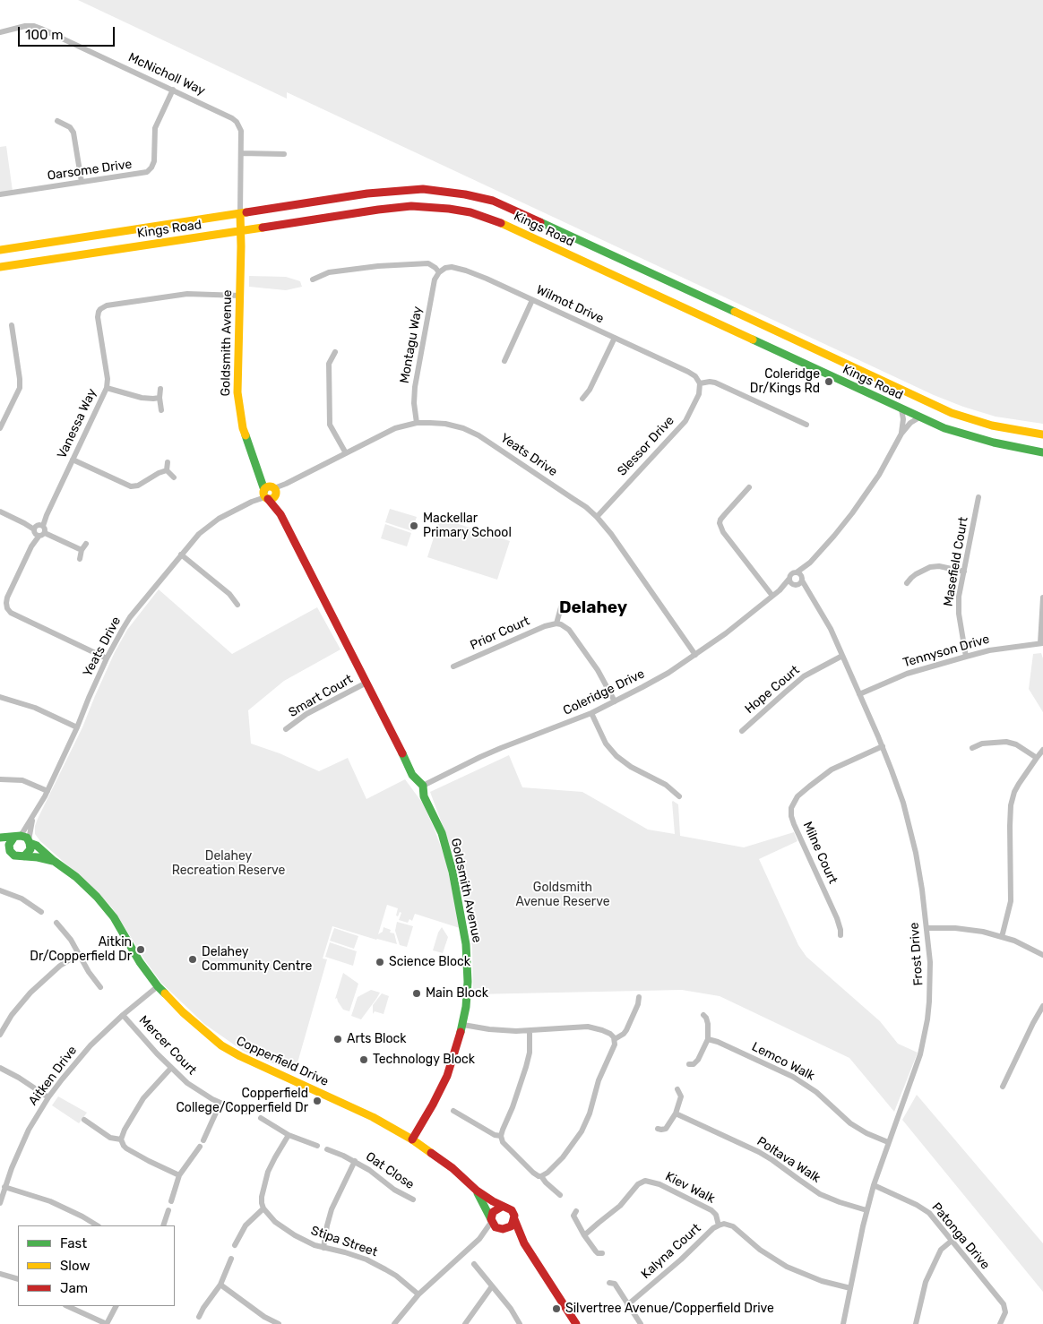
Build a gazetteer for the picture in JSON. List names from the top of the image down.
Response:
{
  "streets": {
    "main road": ["Kings Road", "Goldsmith Avenue", "Copperfield Drive"],
    "street": [
      "McNicholl Way",
      "Oarsome Drive",
      "Wilmot Drive",
      "Montagu Way",
      "Vanessa Way",
      "Slessor Drive",
      "Yeats Drive",
      "Masefield Court",
      "Prior Court",
      "Tennyson Drive",
      "Hope Court",
      "Coleridge Drive",
      "Smart Court",
      "Milne Court",
      "Frost Drive",
      "Mercer Court",
      "Lemco Walk",
      "Aitken Drive",
      "Poltava Walk",
      "Oat Close",
      "Kiev Walk",
      "Patonga Drive",
      "Stipa Street",
      "Kalyna Court"
    ]
  },
  "crossings": [
    ["McNicholl Way", "Oarsome Drive"],
    ["McNicholl Way", "Kings Road"],
    ["McNicholl Way", "Goldsmith Avenue"],
    ["Kings Road", "Goldsmith Avenue"],
    ["Wilmot Drive", "Montagu Way"],
    ["Wilmot Drive", "Slessor Drive"],
    ["Goldsmith Avenue", "Vanessa Way"],
    ["Goldsmith Avenue", "Yeats Drive"],
    ["Goldsmith Avenue", "Coleridge Drive"],
    ["Goldsmith Avenue", "Smart Court"],
    ["Goldsmith Avenue", "Copperfield Drive"],
    ["Montagu Way", "Yeats Drive"],
    ["Vanessa Way", "Yeats Drive"],
    ["Slessor Drive", "Yeats Drive"],
    ["Yeats Drive", "Coleridge Drive"],
    ["Yeats Drive", "Copperfield Drive"],
    ["Masefield Court", "Tennyson Drive"],
    ["Tennyson Drive", "Frost Drive"],
    ["Hope Court", "Frost Drive"],
    ["Coleridge Drive", "Frost Drive"],
    ["Milne Court", "Frost Drive"],
    ["Frost Drive", "Lemco Walk"],
    ["Frost Drive", "Poltava Walk"],
    ["Frost Drive", "Patonga Drive"],
    ["Frost Drive", "Kalyna Court"],
    ["Mercer Court", "Aitken Drive"],
    ["Copperfield Drive", "Aitken Drive"],
    ["Oat Close", "Stipa Street"],
    ["Kiev Walk", "Kalyna Court"]
  ],
  "districts": ["Delahey"],
  "parks": ["Delahey Recreation Reserve", "Goldsmith Avenue Reserve"],
  "places": [
    "Coleridge Dr/Kings Rd",
    "Mackellar Primary School",
    "Aitkin Dr/Copperfield Dr",
    "Delahey Community Centre",
    "Science Block",
    "Main Block",
    "Arts Block",
    "Technology Block",
    "Copperfield College/Copperfield Dr",
    "Silvertree Avenue/Copperfield Drive"
  ],
  "legend": ["Fast", "Slow", "Jam"],
  "scale_bar": "100 m"
}
